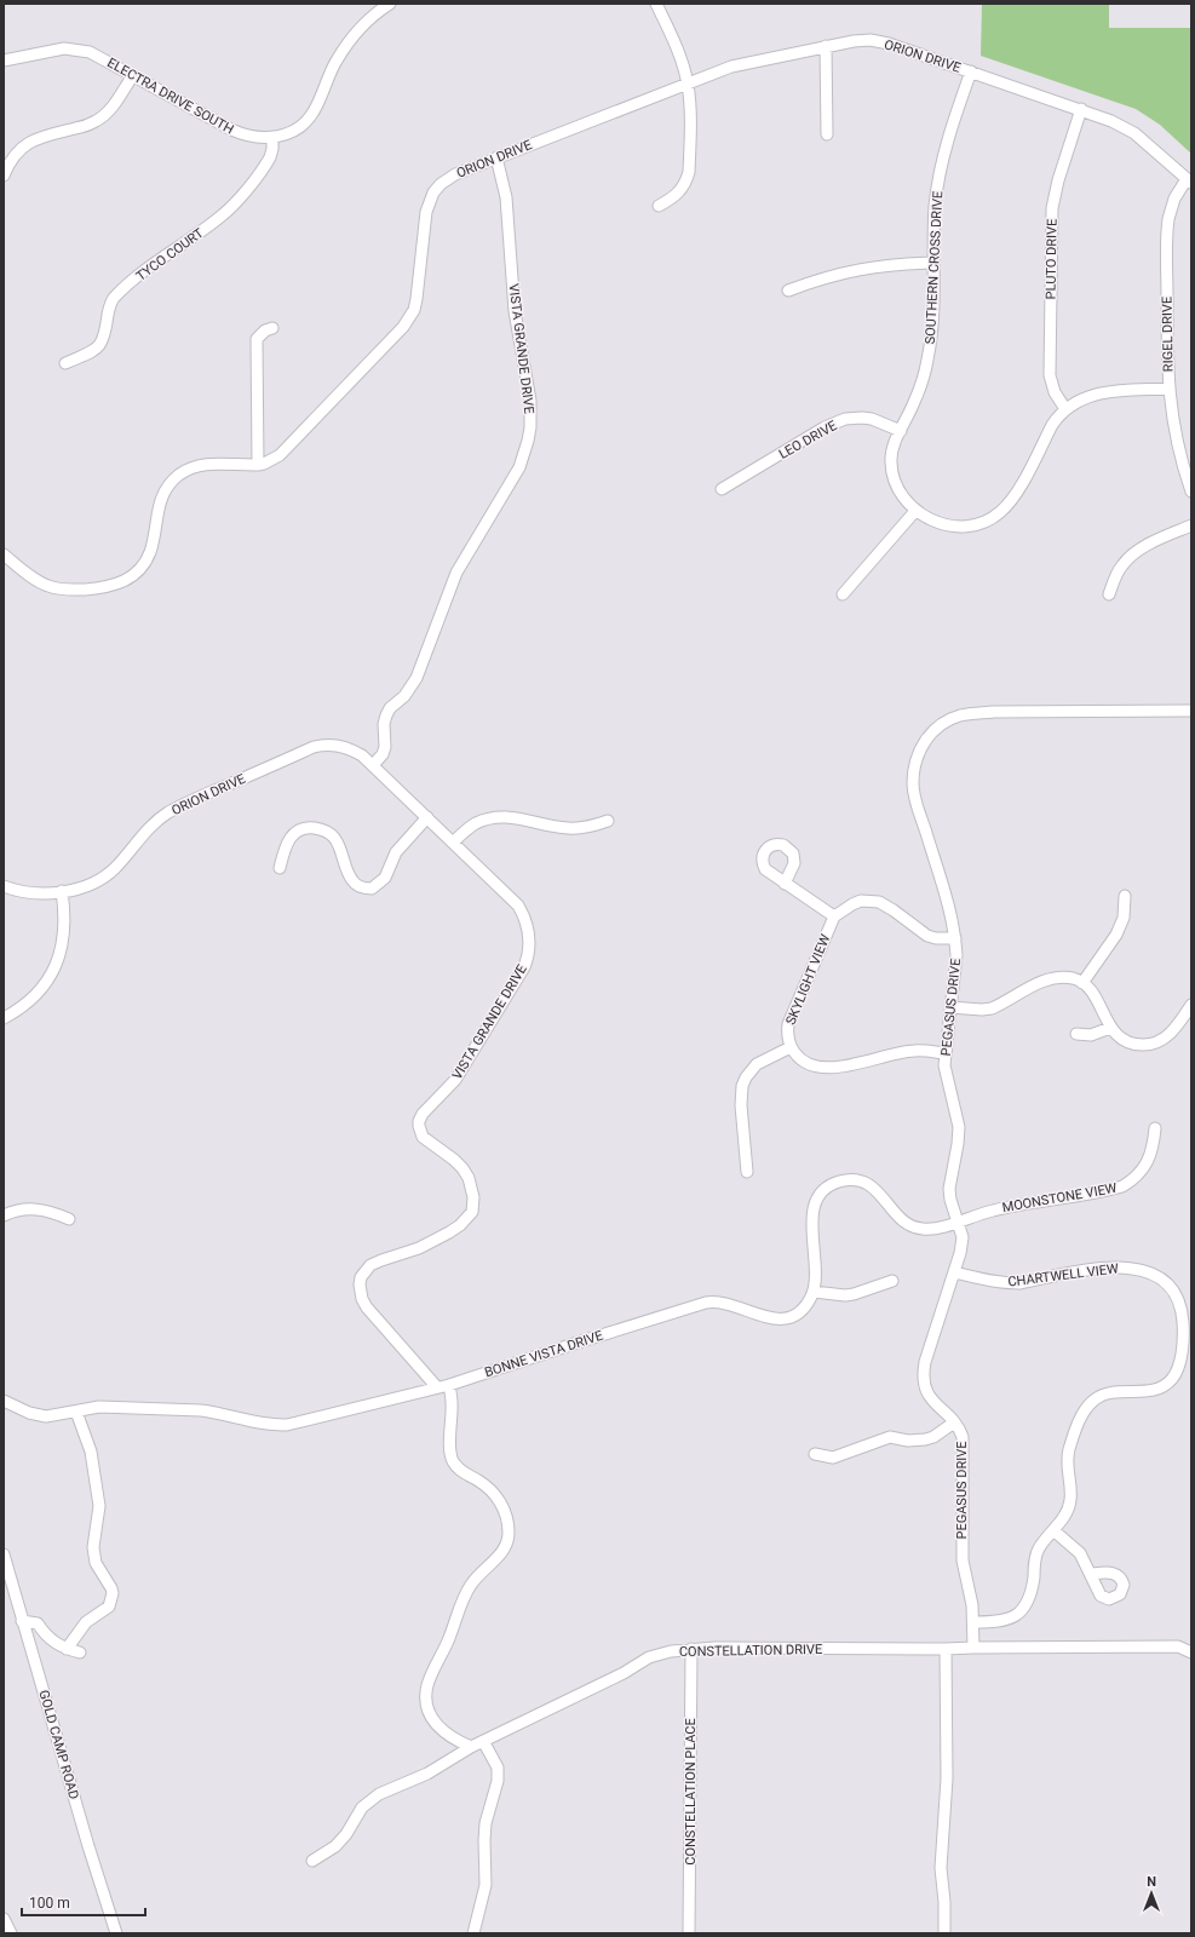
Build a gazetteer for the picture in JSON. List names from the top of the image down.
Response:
{
  "streets": {
    "street": [
      "ORION DRIVE",
      "ELECTRA DRIVE SOUTH",
      "TYCO COURT",
      "PLUTO DRIVE",
      "SOUTHERN CROSS DRIVE",
      "RIGEL DRIVE",
      "VISTA GRANDE DRIVE",
      "LEO DRIVE",
      "SKYLIGHT VIEW",
      "PEGASUS DRIVE",
      "MOONSTONE VIEW",
      "CHARTWELL VIEW",
      "BONNE VISTA DRIVE",
      "CONSTELLATION DRIVE",
      "GOLD CAMP ROAD",
      "CONSTELLATION PLACE"
    ]
  },
  "crossings": [
    ["ORION DRIVE", "PLUTO DRIVE"],
    ["ORION DRIVE", "SOUTHERN CROSS DRIVE"],
    ["ORION DRIVE", "RIGEL DRIVE"],
    ["ORION DRIVE", "VISTA GRANDE DRIVE"],
    ["ELECTRA DRIVE SOUTH", "TYCO COURT"],
    ["PLUTO DRIVE", "SOUTHERN CROSS DRIVE"],
    ["SOUTHERN CROSS DRIVE", "RIGEL DRIVE"],
    ["SOUTHERN CROSS DRIVE", "LEO DRIVE"],
    ["VISTA GRANDE DRIVE", "BONNE VISTA DRIVE"],
    ["PEGASUS DRIVE", "MOONSTONE VIEW"],
    ["PEGASUS DRIVE", "CHARTWELL VIEW"],
    ["PEGASUS DRIVE", "CONSTELLATION DRIVE"],
    ["CONSTELLATION DRIVE", "CONSTELLATION PLACE"]
  ],
  "scale_bar": "100 m",
  "north": "top"
}
